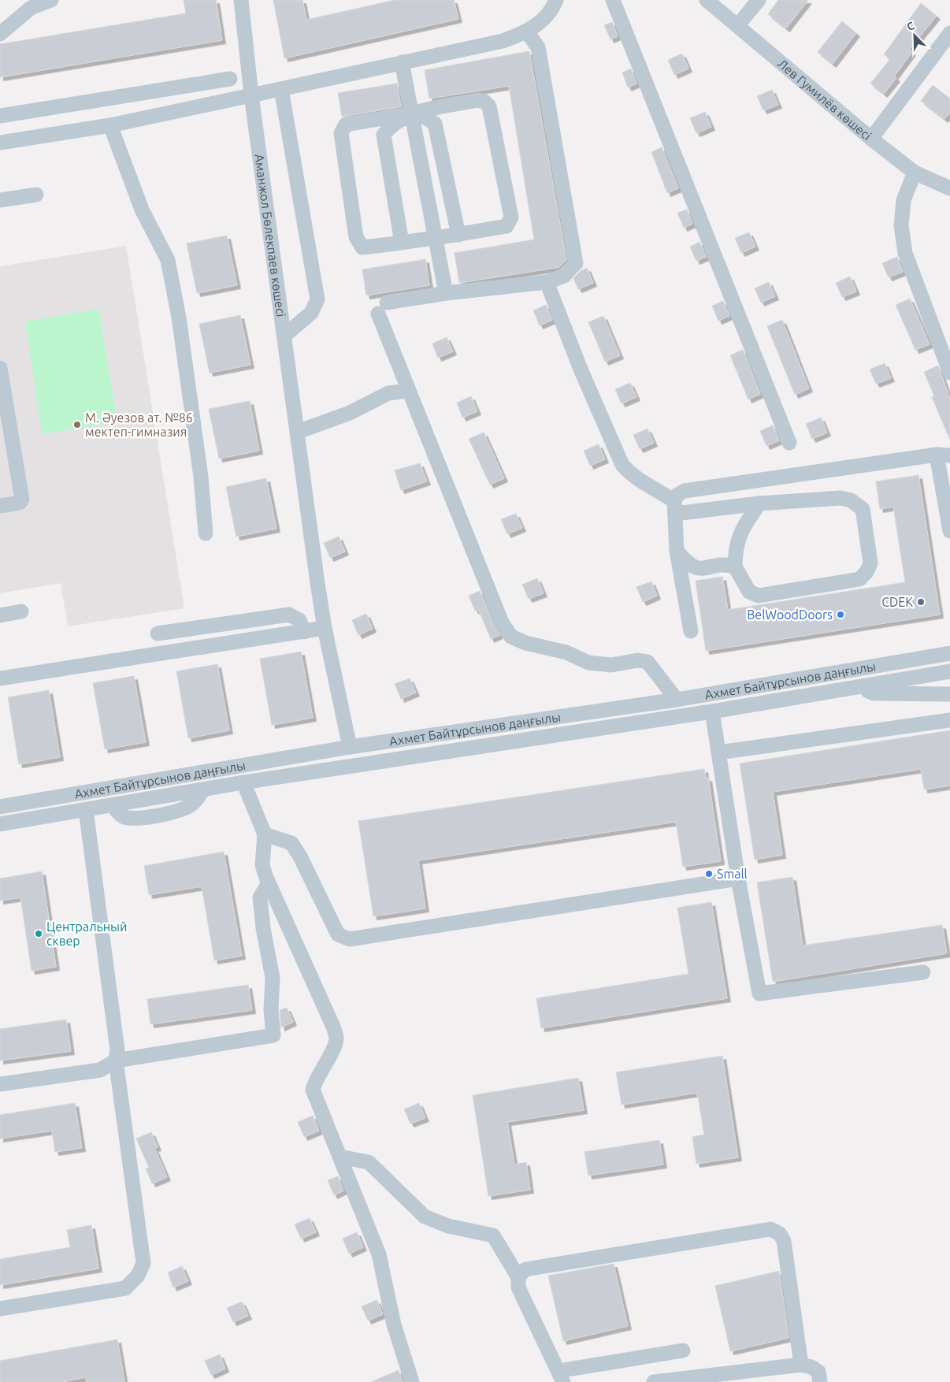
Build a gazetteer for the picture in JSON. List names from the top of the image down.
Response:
{
  "streets": {
    "street": ["Лев Гумилёв көшесі", "Аманжол Бөлекпаев көшесі", "Ахмет Байтұрсынов даңғылы"]
  },
  "crossings": [
    ["Аманжол Бөлекпаев көшесі", "Ахмет Байтұрсынов даңғылы"]
  ],
  "places": [
    "М. Әуезов ат. №86 мектеп-гимназия",
    "CDEK",
    "BelWoodDoors",
    "Small",
    "Центральный сквер"
  ],
  "north": "top left"
}
